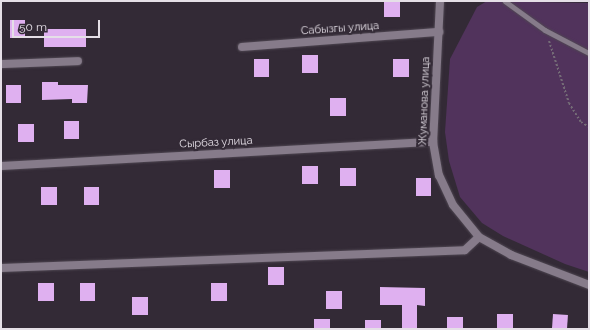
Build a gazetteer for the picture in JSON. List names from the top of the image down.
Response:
{
  "streets": {
    "street": ["Сабызгы улица", "Жуманова улица", "Сырбаз улица"]
  },
  "crossings": [
    ["Сабызгы улица", "Жуманова улица"],
    ["Жуманова улица", "Сырбаз улица"]
  ],
  "scale_bar": "50 m"
}
